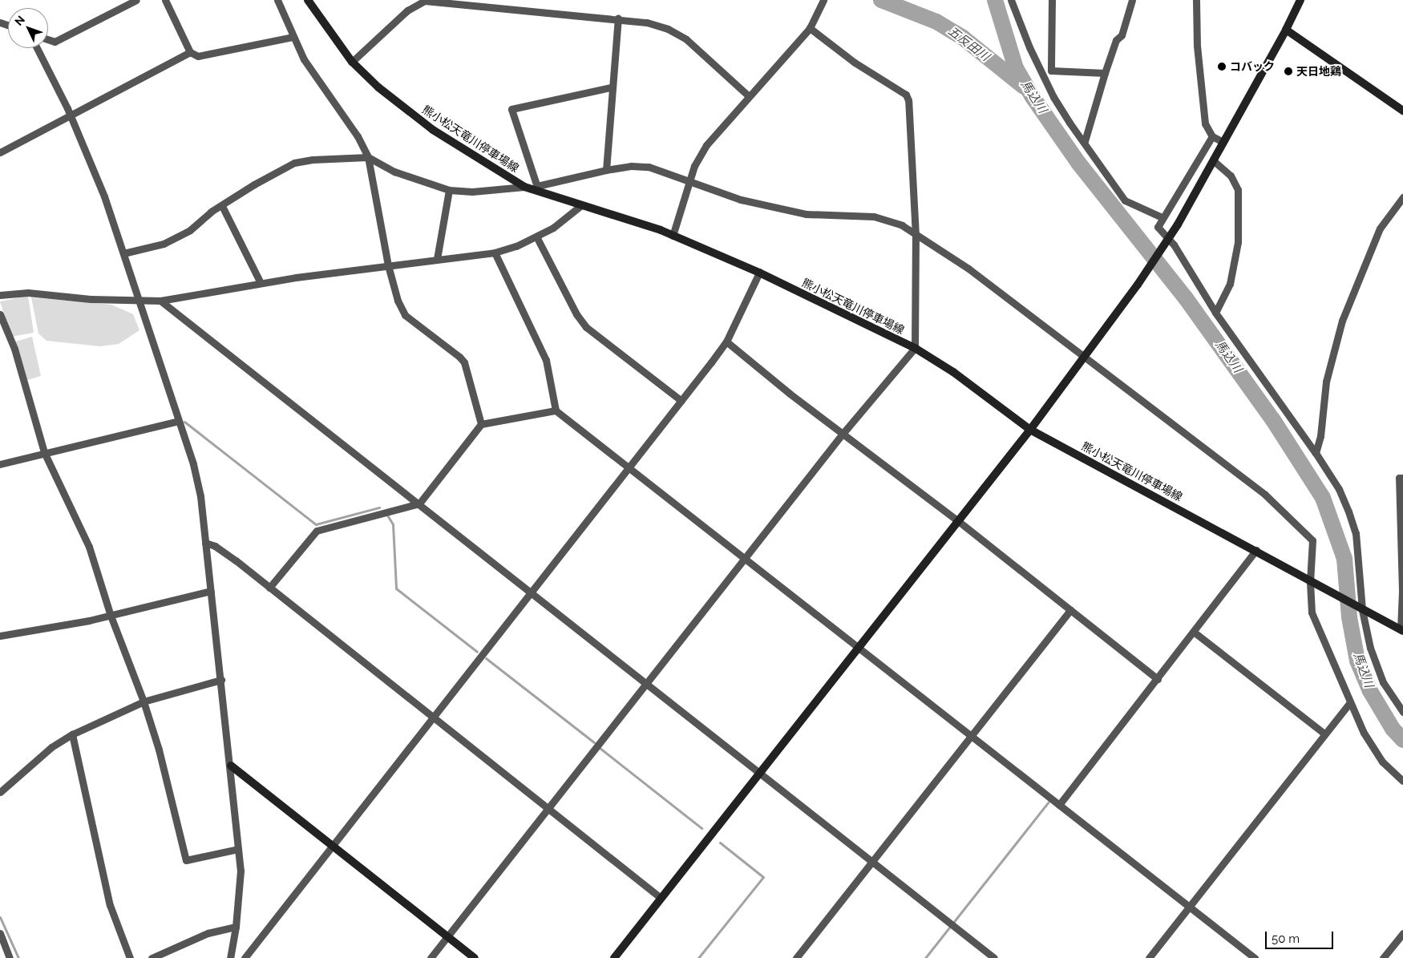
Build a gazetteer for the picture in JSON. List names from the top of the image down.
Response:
{
  "streets": {
    "street": ["熊小松天竜川停車場線"]
  },
  "water": ["五反田川", "馬込川"],
  "places": ["コバック", "天日地鶏"],
  "scale_bar": "50 m",
  "north": "top left"
}
